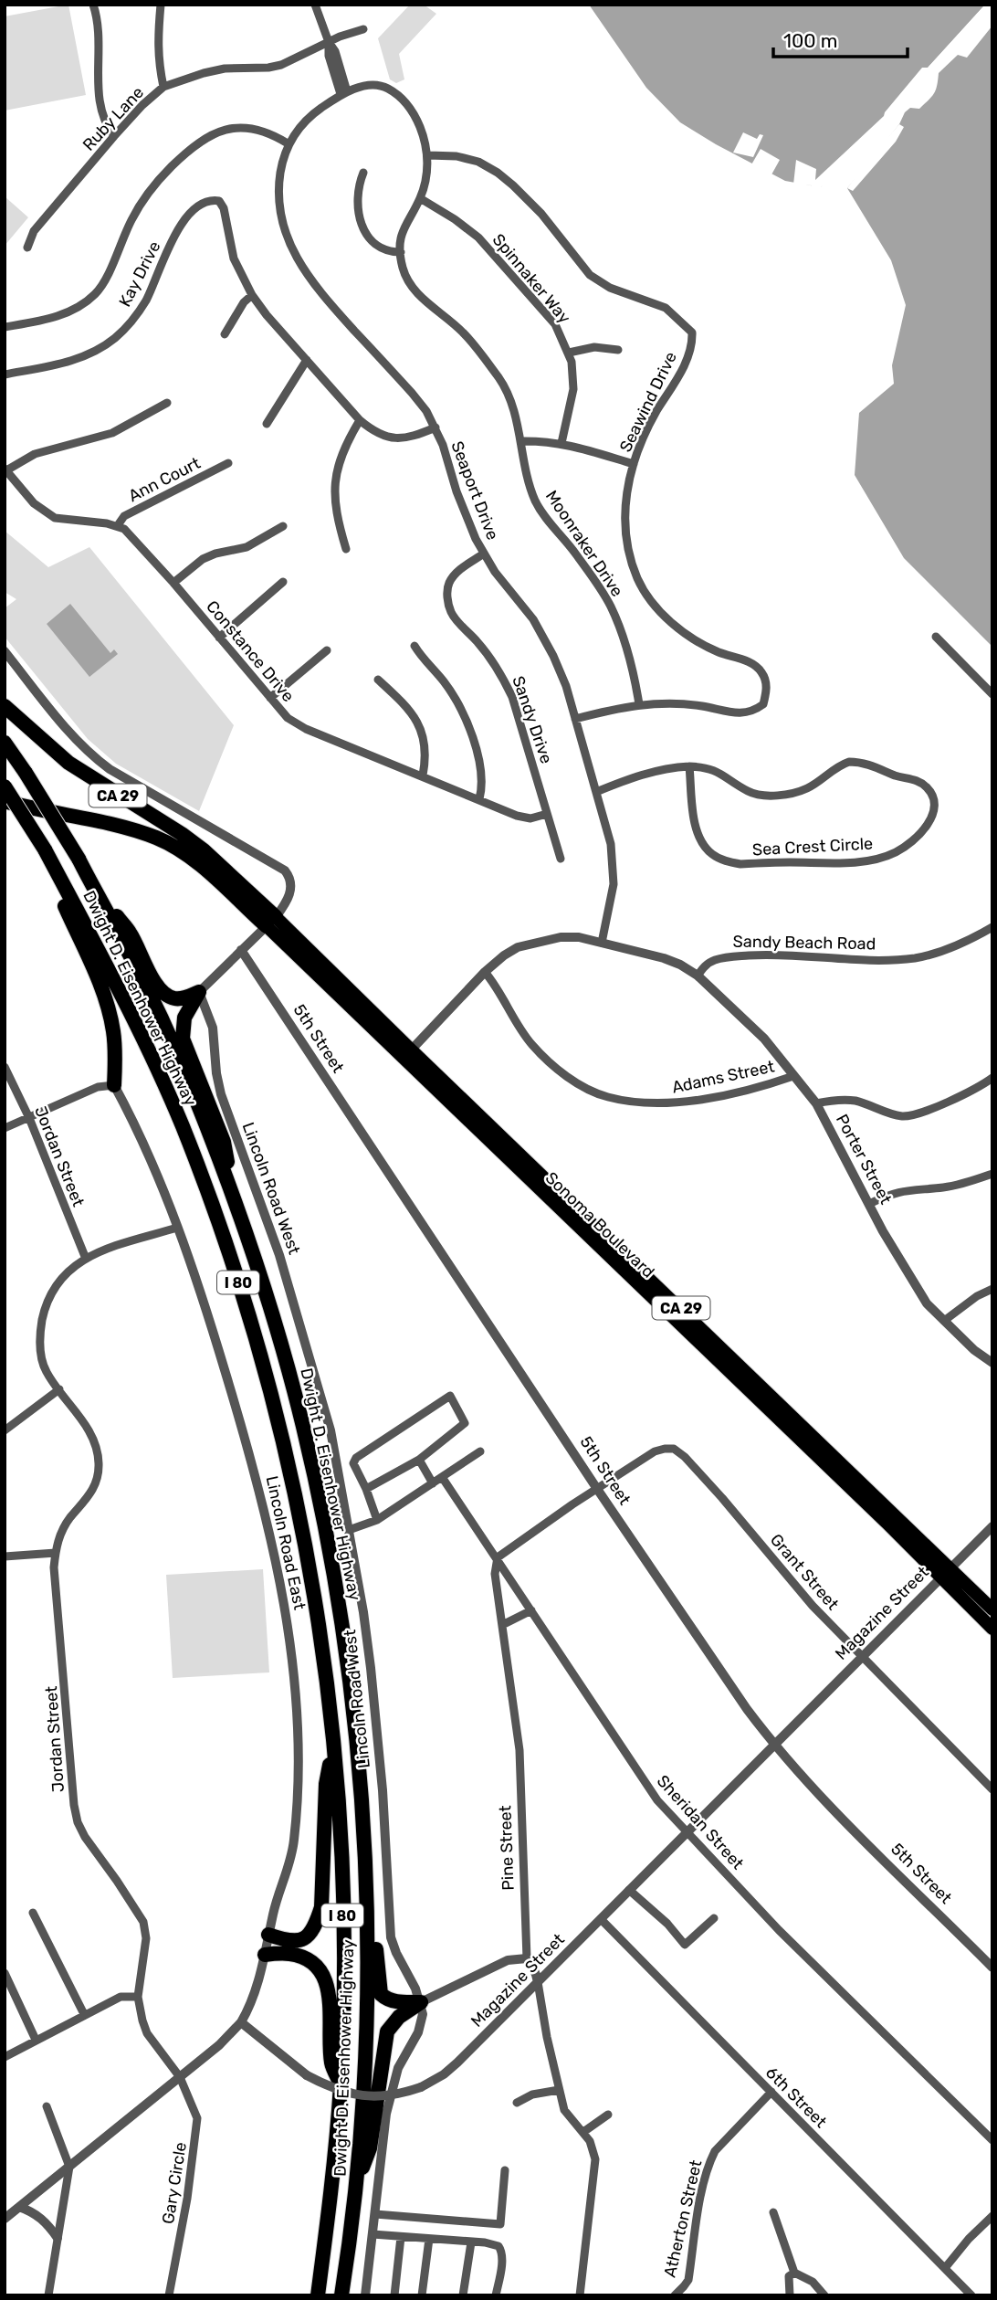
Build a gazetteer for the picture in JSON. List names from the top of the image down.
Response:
{
  "streets": {
    "highway": ["CA 29", "Dwight D. Eisenhower Highway", "I 80"],
    "main road": ["Sonoma Boulevard"],
    "street": [
      "Ruby Lane",
      "Kay Drive",
      "Spinnaker Way",
      "Seawind Drive",
      "Ann Court",
      "Seaport Drive",
      "Moonraker Drive",
      "Constance Drive",
      "Sandy Drive",
      "Sea Crest Circle",
      "Sandy Beach Road",
      "5th Street",
      "Adams Street",
      "Jordan Street",
      "Porter Street",
      "Lincoln Road West",
      "Lincoln Road East",
      "Grant Street",
      "Magazine Street",
      "Sheridan Street",
      "Pine Street",
      "6th Street",
      "Gary Circle",
      "Atherton Street"
    ]
  },
  "crossings": [
    ["Spinnaker Way", "Moonraker Drive"],
    ["Seawind Drive", "Seaport Drive"],
    ["Seawind Drive", "Moonraker Drive"],
    ["Ann Court", "Constance Drive"],
    ["Seaport Drive", "Moonraker Drive"],
    ["Seaport Drive", "Sandy Drive"],
    ["Seaport Drive", "Sea Crest Circle"],
    ["Constance Drive", "Sandy Drive"],
    ["CA 29", "Sonoma Boulevard"],
    ["Sandy Beach Road", "Porter Street"],
    ["5th Street", "Grant Street"],
    ["5th Street", "Magazine Street"],
    ["Adams Street", "Porter Street"],
    ["Jordan Street", "Lincoln Road East"],
    ["Jordan Street", "Gary Circle"],
    ["Sonoma Boulevard", "Magazine Street"],
    ["Lincoln Road East", "Magazine Street"],
    ["Grant Street", "Magazine Street"],
    ["Grant Street", "Sheridan Street"],
    ["Grant Street", "Pine Street"],
    ["Magazine Street", "Sheridan Street"],
    ["Magazine Street", "Pine Street"],
    ["Magazine Street", "6th Street"],
    ["Sheridan Street", "Pine Street"],
    ["6th Street", "Atherton Street"]
  ],
  "scale_bar": "100 m"
}
